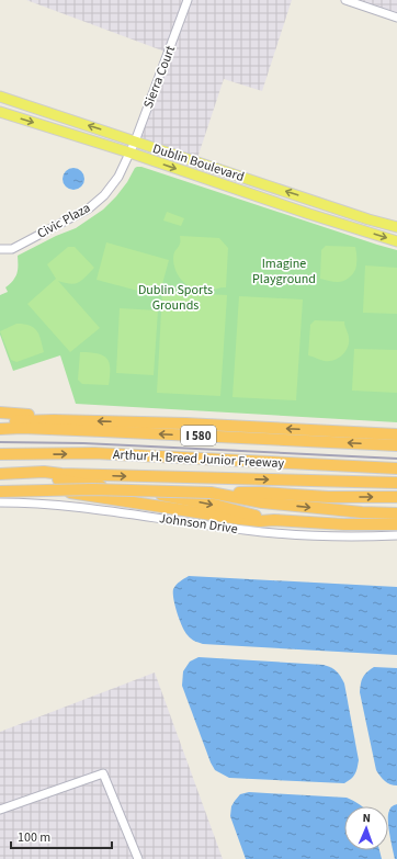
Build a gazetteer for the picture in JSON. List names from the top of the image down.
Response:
{
  "streets": {
    "highway": ["I 580", "Arthur H. Breed Junior Freeway"],
    "main road": ["Dublin Boulevard"],
    "street": ["Sierra Court", "Civic Plaza", "Johnson Drive"]
  },
  "crossings": [
    ["Sierra Court", "Dublin Boulevard"],
    ["Sierra Court", "Civic Plaza"],
    ["Dublin Boulevard", "Civic Plaza"]
  ],
  "parks": ["Imagine Playground", "Dublin Sports Grounds"],
  "scale_bar": "100 m",
  "north": "top"
}
